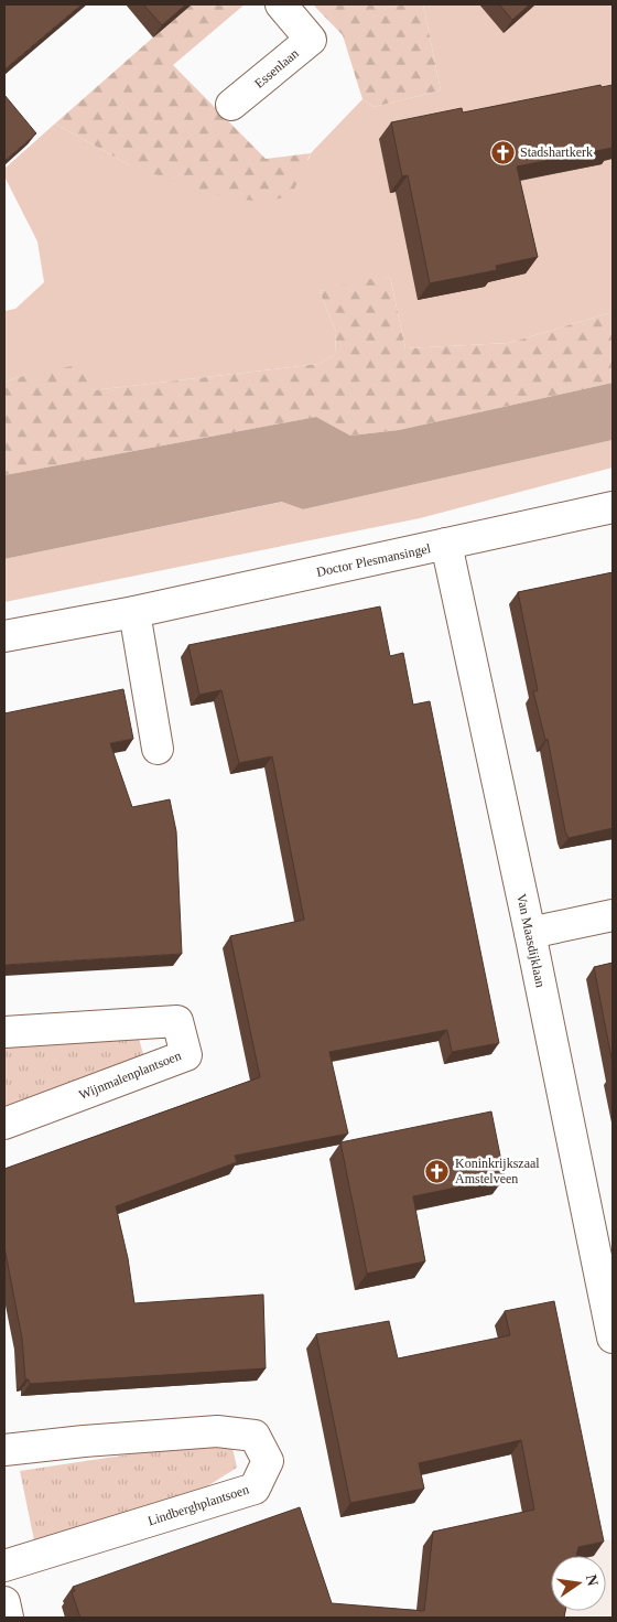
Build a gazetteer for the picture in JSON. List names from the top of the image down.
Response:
{
  "streets": {
    "street": [
      "Essenlaan",
      "Doctor Plesmansingel",
      "Van Maasdijklaan",
      "Wijnmalenplantsoen",
      "Lindberghplantsoen"
    ]
  },
  "crossings": [
    ["Doctor Plesmansingel", "Van Maasdijklaan"]
  ],
  "places": {
    "church": ["Stadshartkerk", "Koninkrijkszaal Amstelveen"]
  },
  "north": "right"
}
